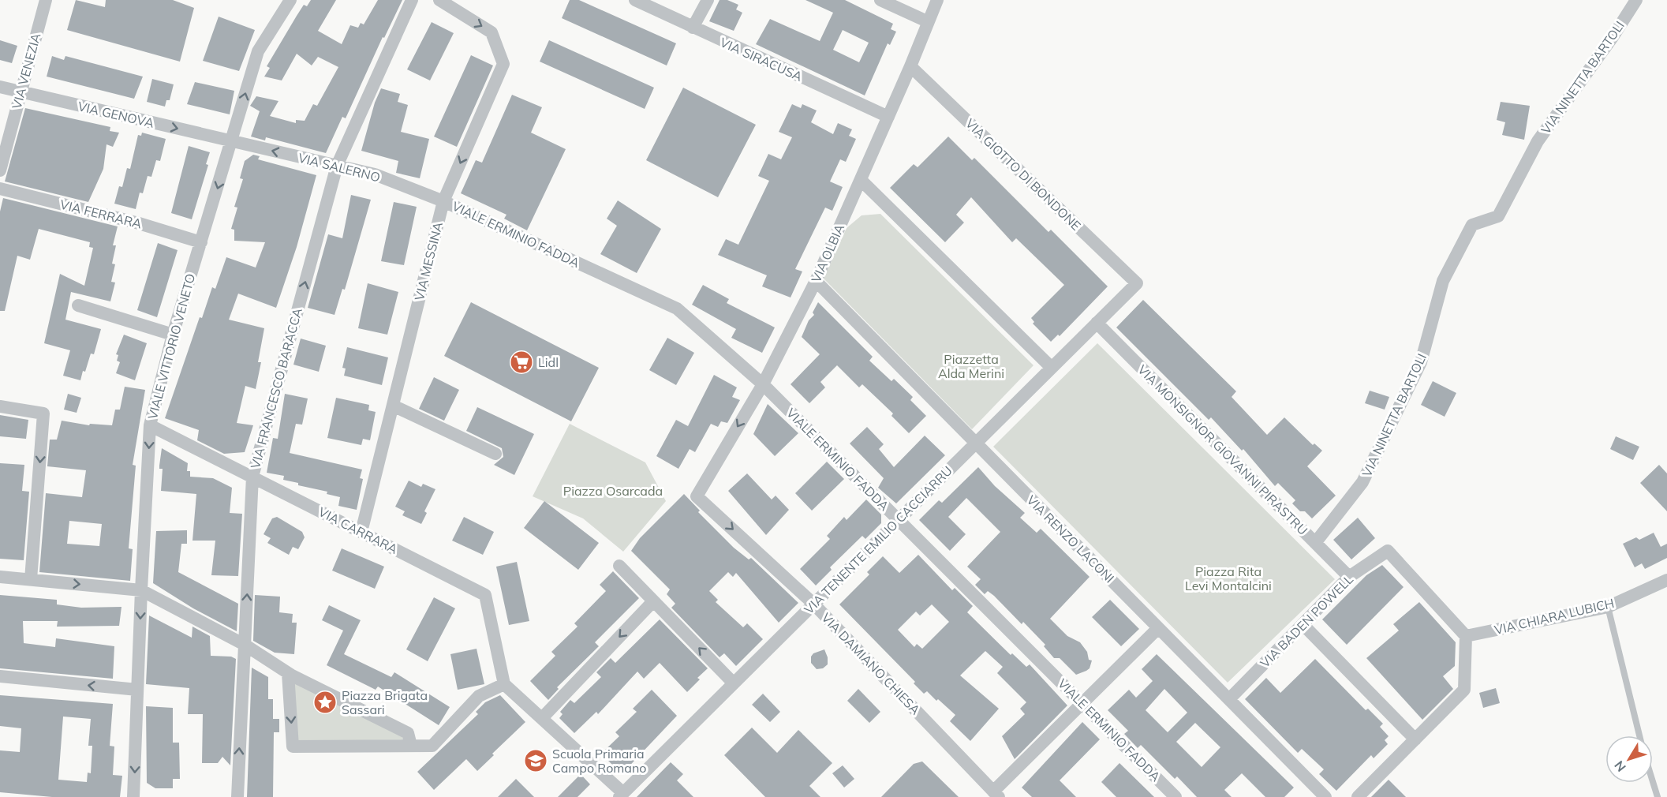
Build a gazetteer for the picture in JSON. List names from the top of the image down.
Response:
{
  "streets": {
    "street": [
      "VIA SIRACUSA",
      "VIA VENEZIA",
      "VIA NINETTA BARTOLI",
      "VIA GENOVA",
      "VIA SALERNO",
      "VIA GIOTTO DI BONDONE",
      "VIA FERRARA",
      "VIALE ERMINIO FADDA",
      "VIA OLBIA",
      "VIA MESSINA",
      "VIALE VITTORIO VENETO",
      "VIA FRANCESCO BARACCA",
      "VIA MONSIGNOR GIOVANNI PIRASTRU",
      "VIA CARRARA",
      "VIA RENZO LACONI",
      "VIA TENENTE EMILIO CACCIARRU",
      "VIA CHIARA LUBICH",
      "VIA BADEN POWELL",
      "VIA DAMIANO CHIESA"
    ]
  },
  "crossings": [
    ["VIA SIRACUSA", "VIA OLBIA"],
    ["VIA VENEZIA", "VIA GENOVA"],
    ["VIA NINETTA BARTOLI", "VIA MONSIGNOR GIOVANNI PIRASTRU"],
    ["VIA GENOVA", "VIA SALERNO"],
    ["VIA GENOVA", "VIALE VITTORIO VENETO"],
    ["VIA SALERNO", "VIALE ERMINIO FADDA"],
    ["VIA SALERNO", "VIA MESSINA"],
    ["VIA SALERNO", "VIALE VITTORIO VENETO"],
    ["VIA SALERNO", "VIA FRANCESCO BARACCA"],
    ["VIA GIOTTO DI BONDONE", "VIA OLBIA"],
    ["VIA GIOTTO DI BONDONE", "VIA TENENTE EMILIO CACCIARRU"],
    ["VIA FERRARA", "VIALE VITTORIO VENETO"],
    ["VIALE ERMINIO FADDA", "VIA OLBIA"],
    ["VIALE ERMINIO FADDA", "VIA MESSINA"],
    ["VIALE ERMINIO FADDA", "VIA TENENTE EMILIO CACCIARRU"],
    ["VIA OLBIA", "VIA RENZO LACONI"],
    ["VIA OLBIA", "VIA DAMIANO CHIESA"],
    ["VIA MESSINA", "VIA CARRARA"],
    ["VIALE VITTORIO VENETO", "VIA CARRARA"],
    ["VIA FRANCESCO BARACCA", "VIA CARRARA"],
    ["VIA MONSIGNOR GIOVANNI PIRASTRU", "VIA TENENTE EMILIO CACCIARRU"],
    ["VIA MONSIGNOR GIOVANNI PIRASTRU", "VIA BADEN POWELL"],
    ["VIA RENZO LACONI", "VIA TENENTE EMILIO CACCIARRU"],
    ["VIA RENZO LACONI", "VIA BADEN POWELL"],
    ["VIA TENENTE EMILIO CACCIARRU", "VIA DAMIANO CHIESA"],
    ["VIA CHIARA LUBICH", "VIA BADEN POWELL"]
  ],
  "one_way": ["VIA GENOVA", "VIA SALERNO", "VIA FRANCESCO BARACCA"],
  "parks": ["Piazzetta Alda Merini", "Piazza Osarcada", "Piazza Rita Levi Montalcini"],
  "places": {
    "supermarket": ["Lidl"],
    "place": ["Piazza Brigata Sassari"],
    "school or university": ["Scuola Primaria Campo Romano"]
  },
  "north": "bottom left"
}
